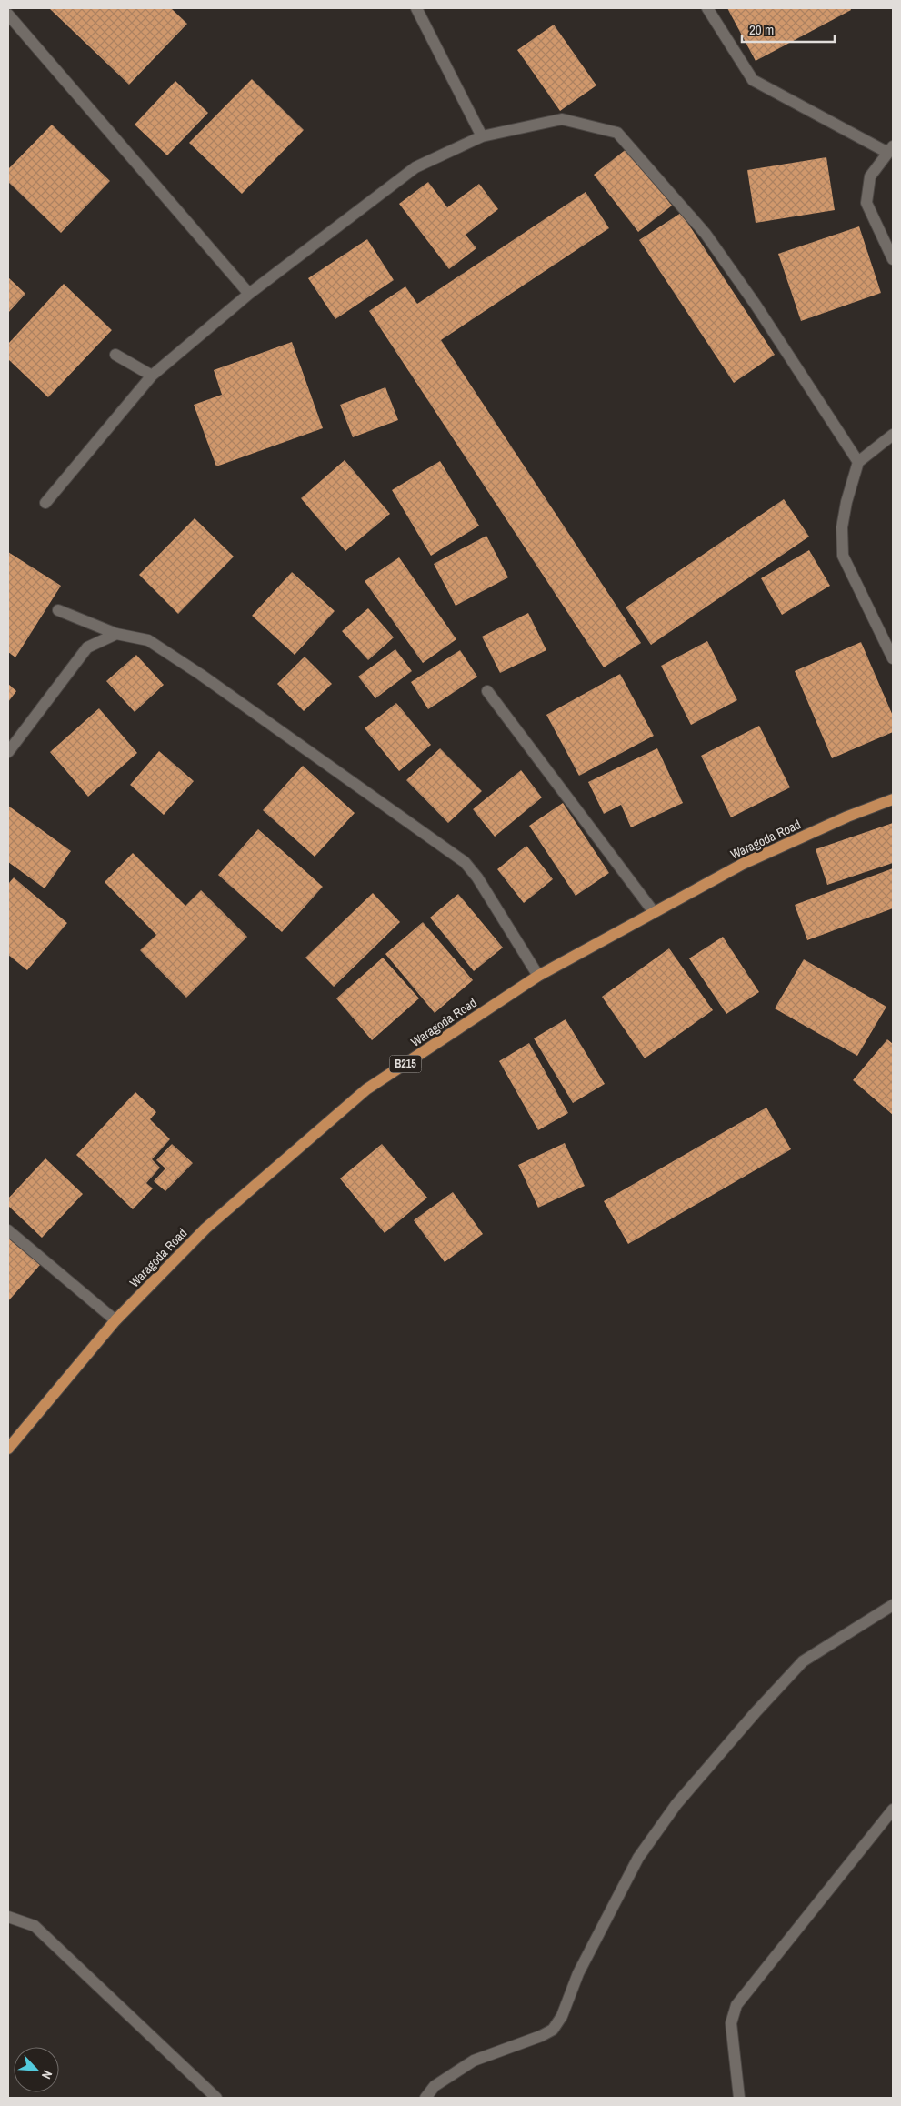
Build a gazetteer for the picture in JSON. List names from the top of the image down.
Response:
{
  "streets": {
    "main road": ["Waragoda Road", "B215"]
  },
  "scale_bar": "20 m",
  "north": "bottom right"
}
